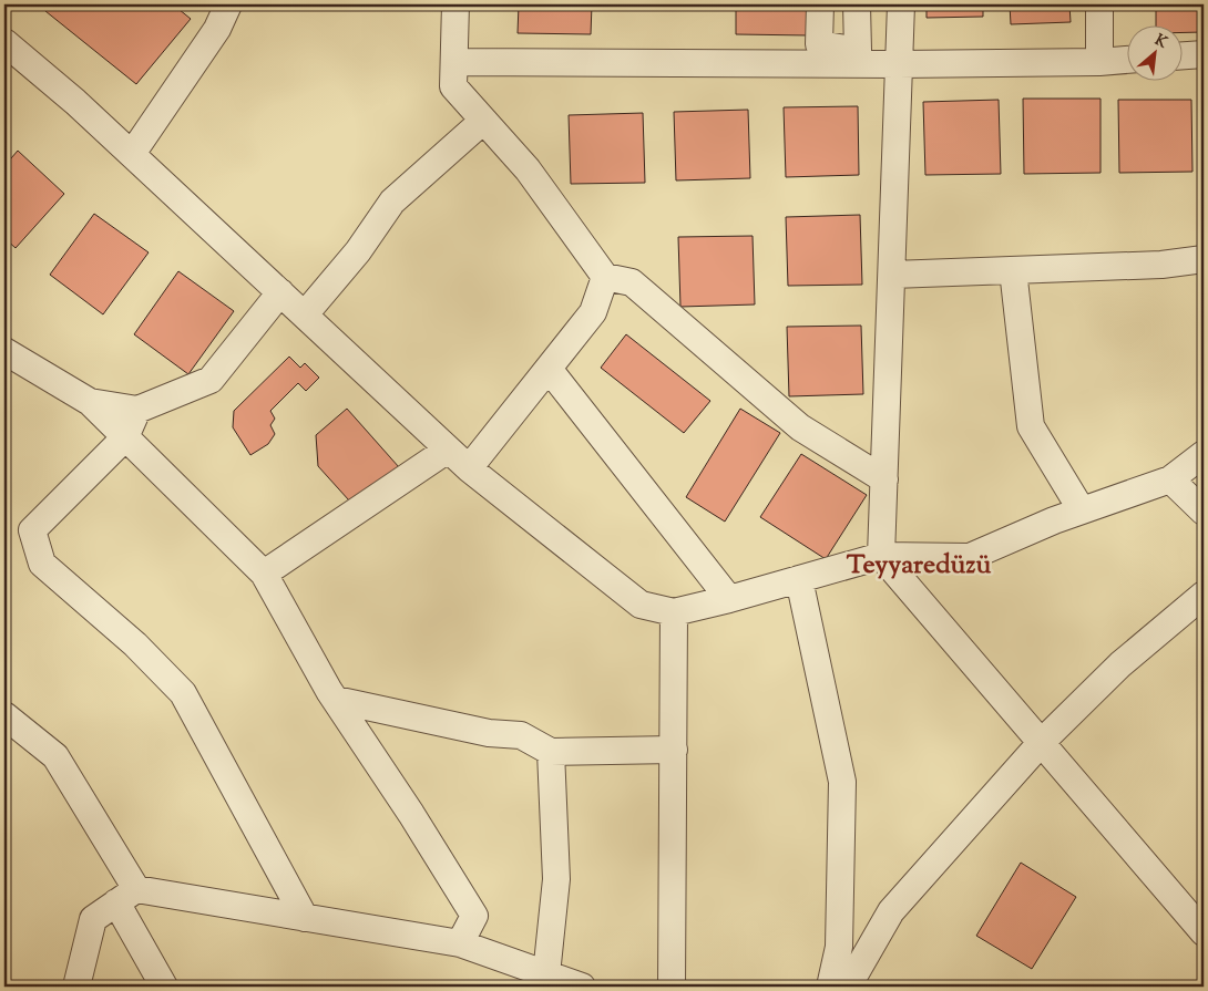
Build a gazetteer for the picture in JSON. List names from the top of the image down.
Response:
{
  "districts": ["Teyyaredüzü"],
  "north": "top right"
}
